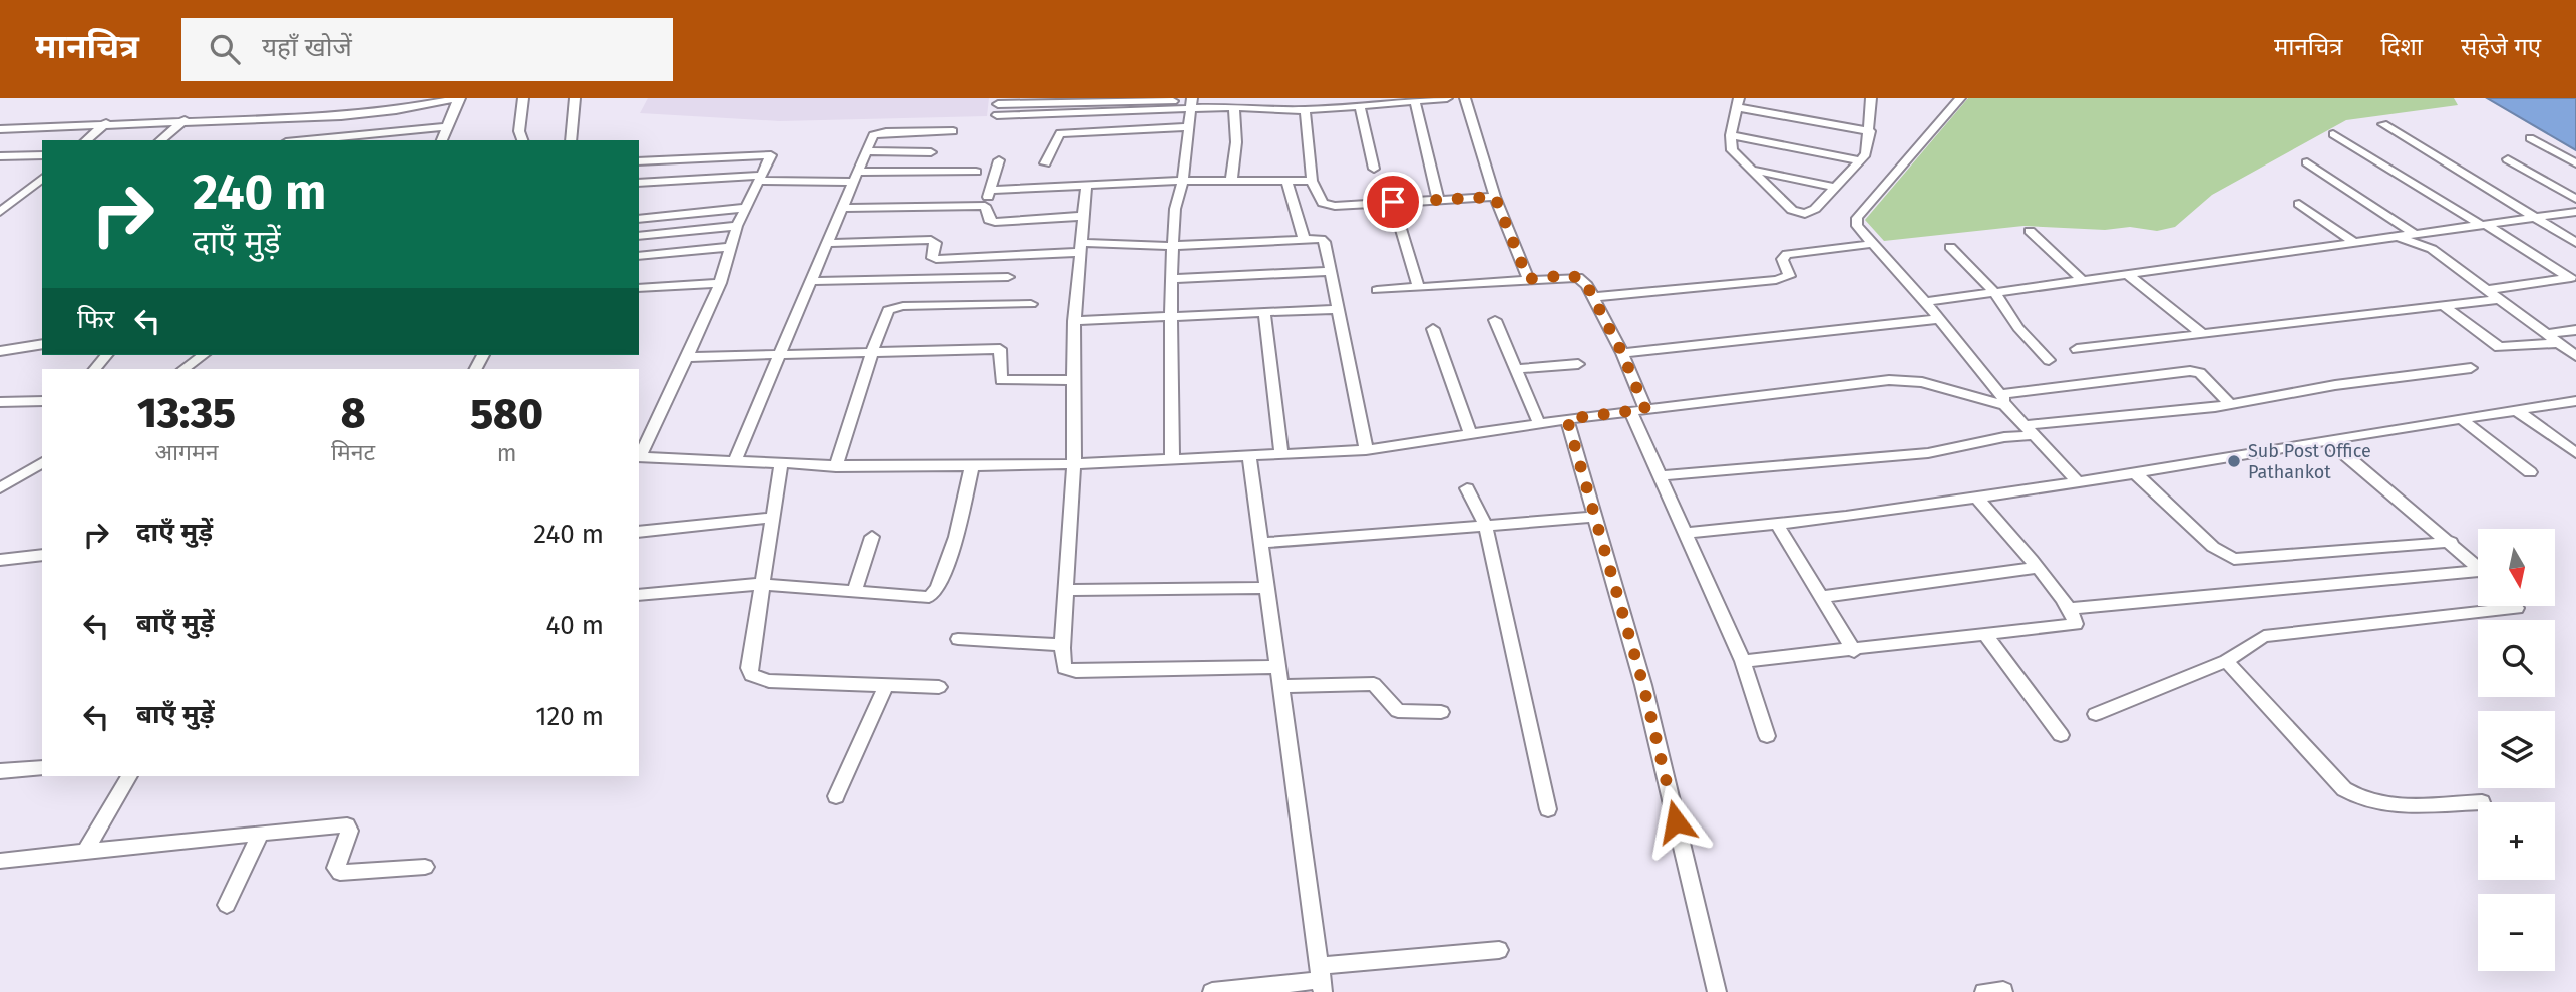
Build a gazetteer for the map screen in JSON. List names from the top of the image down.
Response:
{
  "places": ["Sub Post Office Pathankot"],
  "north": "bottom",
  "page": {
    "header": "मानचित्र",
    "search": "यहाँ खोजें",
    "nav": ["मानचित्र", "दिशा", "सहेजे गए"],
    "turn": ["240 m", "दाएँ मुड़ें"],
    "then": "फिर",
    "eta": [
      "13:35",
      "आगमन",
      "8",
      "मिनट",
      "580",
      "m"
    ],
    "list": [
      {
        "name": "दाएँ मुड़ें",
        "value": "240 m"
      },
      {
        "name": "बाएँ मुड़ें",
        "value": "40 m"
      },
      {
        "name": "बाएँ मुड़ें",
        "value": "120 m"
      }
    ],
    "map_buttons": ["+", "−"]
  }
}
